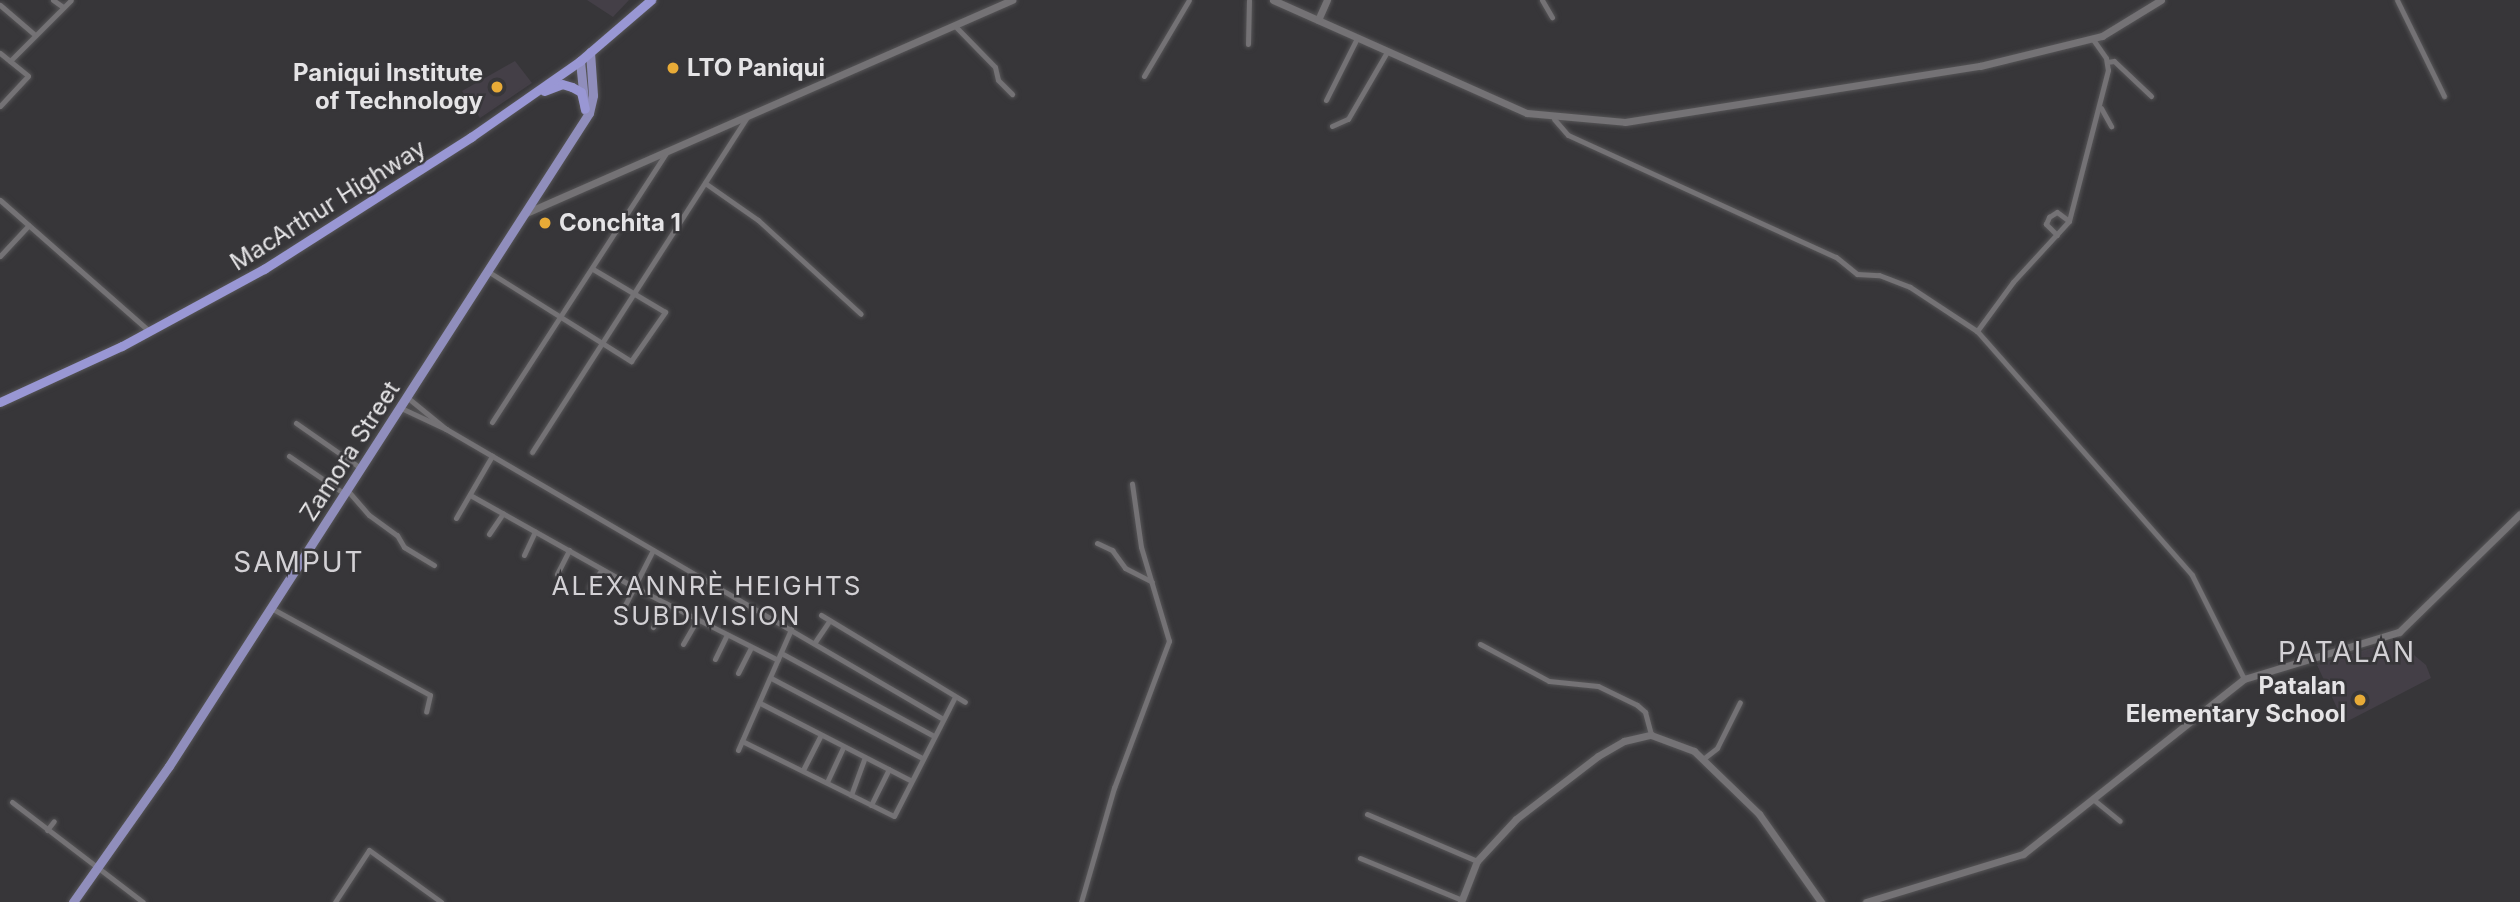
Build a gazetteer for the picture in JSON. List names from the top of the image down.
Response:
{
  "streets": {
    "highway": ["MacArthur Highway"],
    "main road": ["Zamora Street"]
  },
  "crossings": [
    ["MacArthur Highway", "Zamora Street"]
  ],
  "districts": ["SAMPUT", "ALEXANNRÈ HEIGHTS SUBDIVISION", "PATALAN"],
  "places": [
    "LTO Paniqui",
    "Paniqui Institute of Technology",
    "Conchita 1",
    "Patalan Elementary School"
  ]
}
